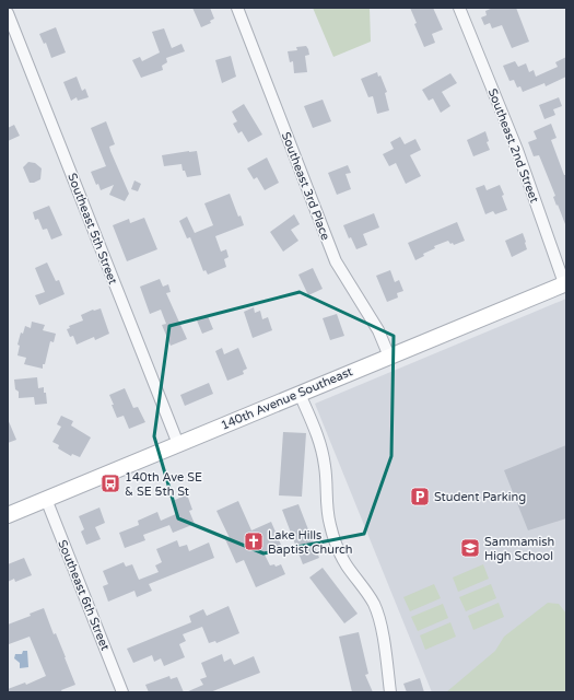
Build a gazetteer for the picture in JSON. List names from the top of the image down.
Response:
{
  "streets": {
    "street": [
      "Southeast 2nd Street",
      "Southeast 3rd Place",
      "Southeast 5th Street",
      "140th Avenue Southeast",
      "Southeast 6th Street"
    ]
  },
  "crossings": [
    ["Southeast 2nd Street", "140th Avenue Southeast"],
    ["Southeast 3rd Place", "140th Avenue Southeast"],
    ["Southeast 5th Street", "140th Avenue Southeast"],
    ["140th Avenue Southeast", "Southeast 6th Street"]
  ],
  "places": {
    "bus stop": ["140th Ave SE & SE 5th St"],
    "parking": ["Student Parking"],
    "church": ["Lake Hills Baptist Church"],
    "school or university": ["Sammamish High School"]
  }
}
